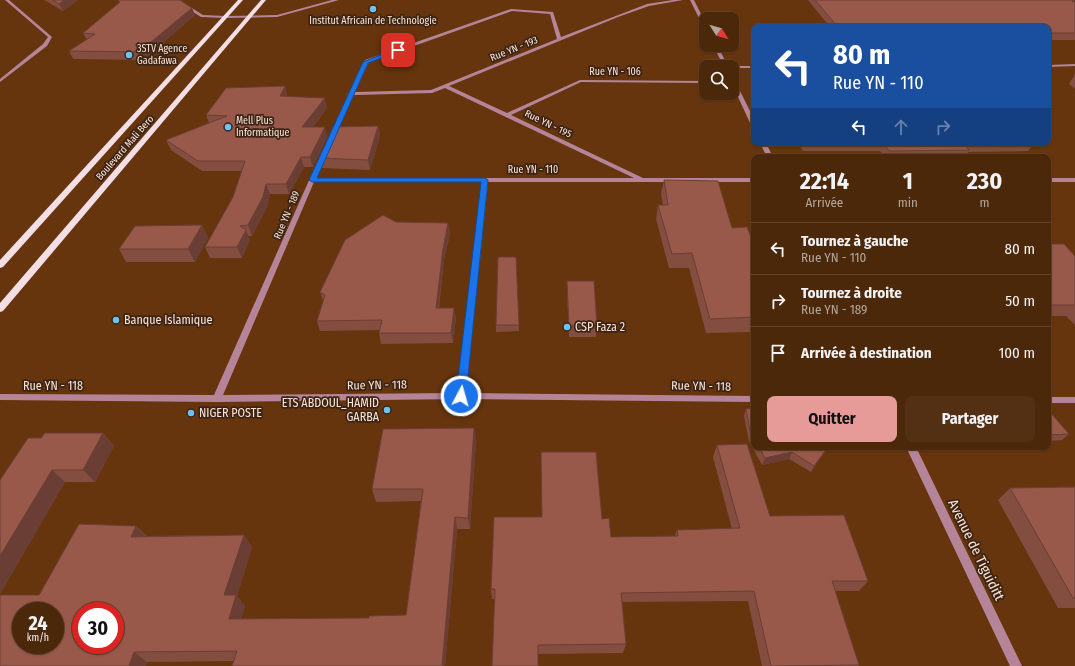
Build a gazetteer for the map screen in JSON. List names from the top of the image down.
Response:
{
  "streets": {
    "main road": ["Boulevard Mali Bero"],
    "street": [
      "Rue YN - 193",
      "Rue YN - 106",
      "Rue YN - 195",
      "Rue YN - 110",
      "Rue YN - 189",
      "Rue YN - 118",
      "Avenue de Tiguiditt"
    ]
  },
  "crossings": [
    ["Rue YN - 193", "Rue YN - 195"],
    ["Rue YN - 193", "Rue YN - 189"],
    ["Rue YN - 106", "Rue YN - 195"],
    ["Rue YN - 195", "Rue YN - 110"],
    ["Rue YN - 110", "Rue YN - 189"],
    ["Rue YN - 189", "Rue YN - 118"]
  ],
  "places": [
    "Institut Africain de Technologie",
    "3STV Agence Gadafawa",
    "Mell Plus Informatique",
    "Banque Islamique",
    "CSP Faza 2",
    "ETS ABDOUL_HAMID GARBA",
    "NIGER POSTE"
  ],
  "north": "bottom right",
  "page": {
    "turn": ["80 m", "Rue YN - 110"],
    "eta": [
      "22:14",
      "Arrivée",
      "1",
      "min",
      "230",
      "m"
    ],
    "list": [
      {
        "name": "Tournez à gauche",
        "note": "Rue YN - 110",
        "value": "80 m"
      },
      {
        "name": "Tournez à droite",
        "note": "Rue YN - 189",
        "value": "50 m"
      },
      {
        "name": "Arrivée à destination",
        "value": "100 m"
      }
    ],
    "buttons": ["Quitter", "Partager"],
    "speed": "24 km/h",
    "limit": "30"
  }
}
